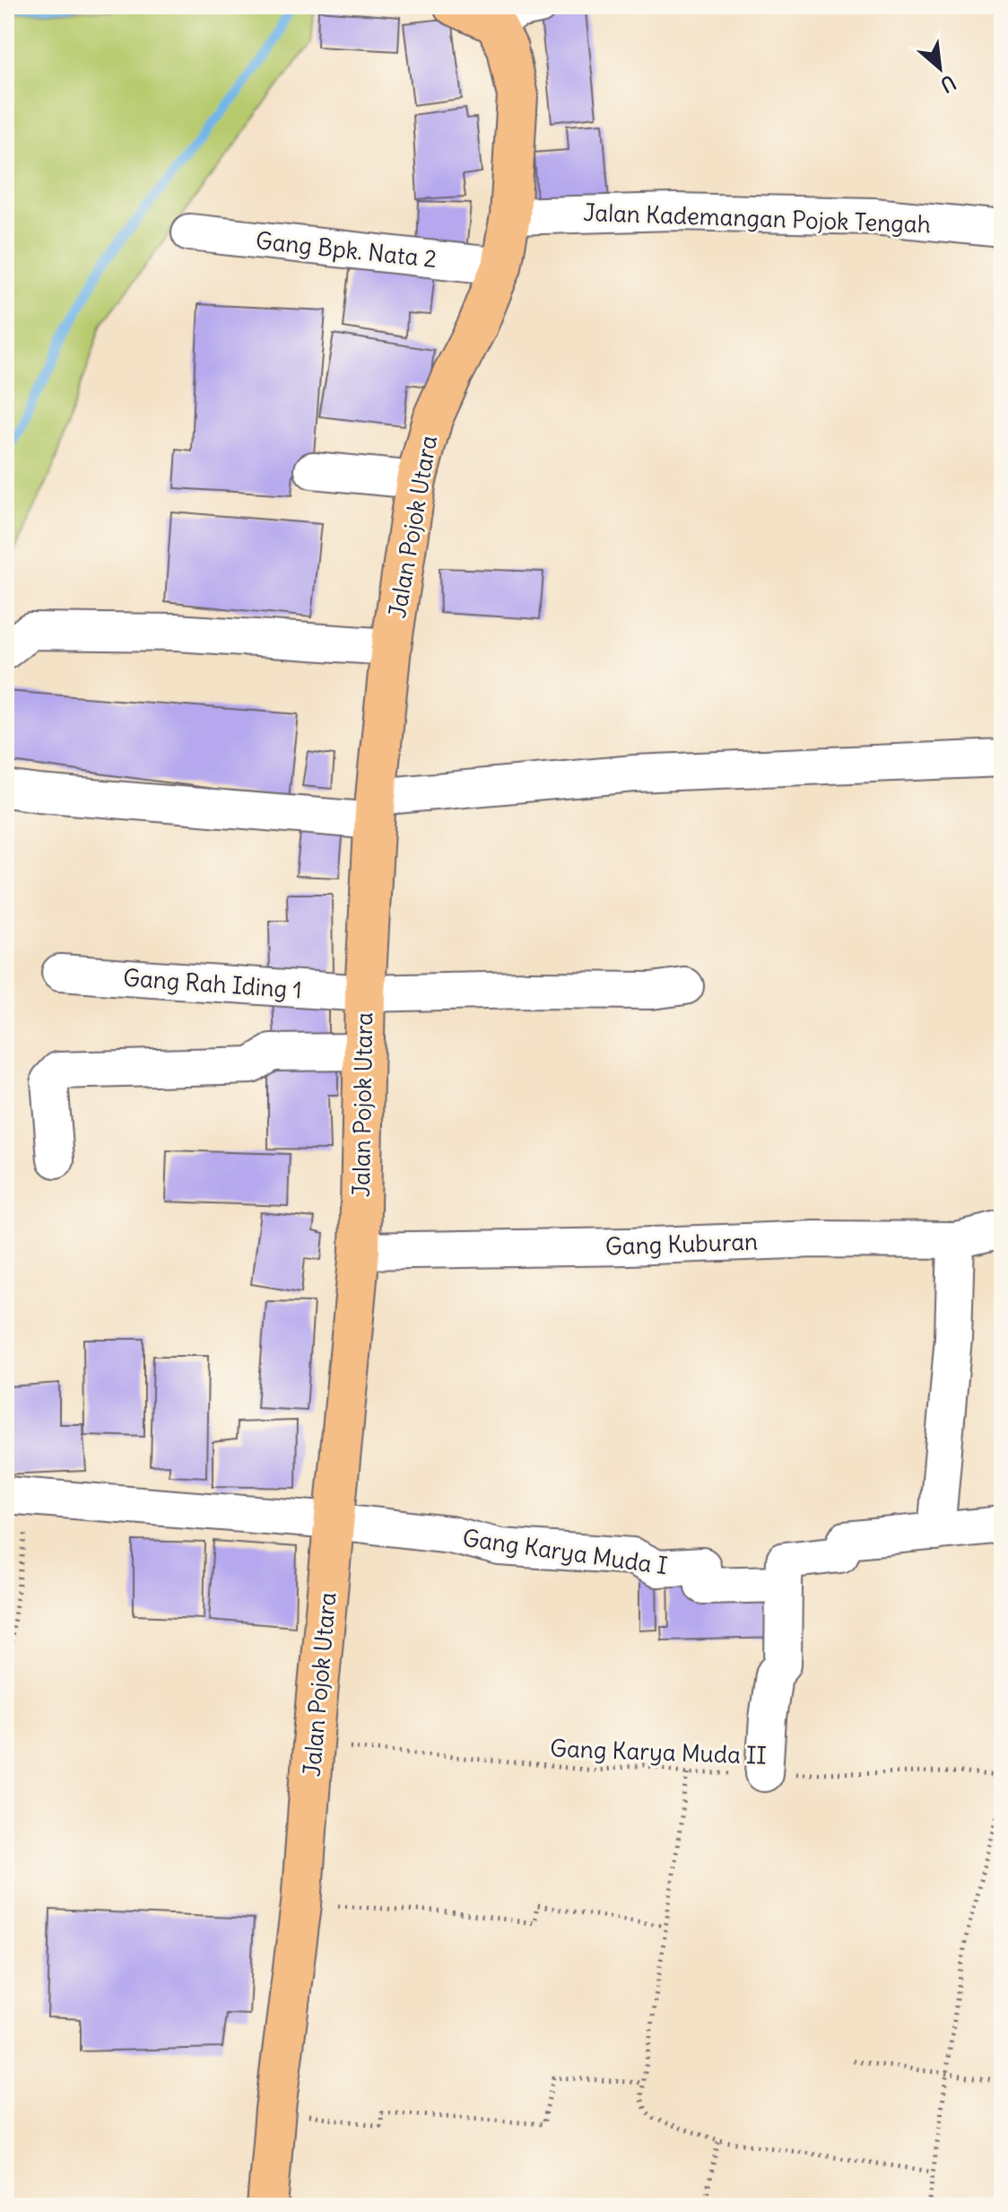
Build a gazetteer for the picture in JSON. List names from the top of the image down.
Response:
{
  "streets": {
    "main road": ["Jalan Pojok Utara"],
    "street": [
      "Jalan Kademangan Pojok Tengah",
      "Gang Bpk. Nata 2",
      "Gang Rah Iding 1",
      "Gang Kuburan",
      "Gang Karya Muda I"
    ],
    "path": ["Gang Karya Muda II"]
  },
  "crossings": [
    ["Jalan Kademangan Pojok Tengah", "Jalan Pojok Utara"],
    ["Gang Bpk. Nata 2", "Jalan Pojok Utara"],
    ["Jalan Pojok Utara", "Gang Rah Iding 1"],
    ["Jalan Pojok Utara", "Gang Kuburan"],
    ["Jalan Pojok Utara", "Gang Karya Muda I"],
    ["Jalan Pojok Utara", "Gang Karya Muda II"]
  ],
  "north": "bottom right"
}
